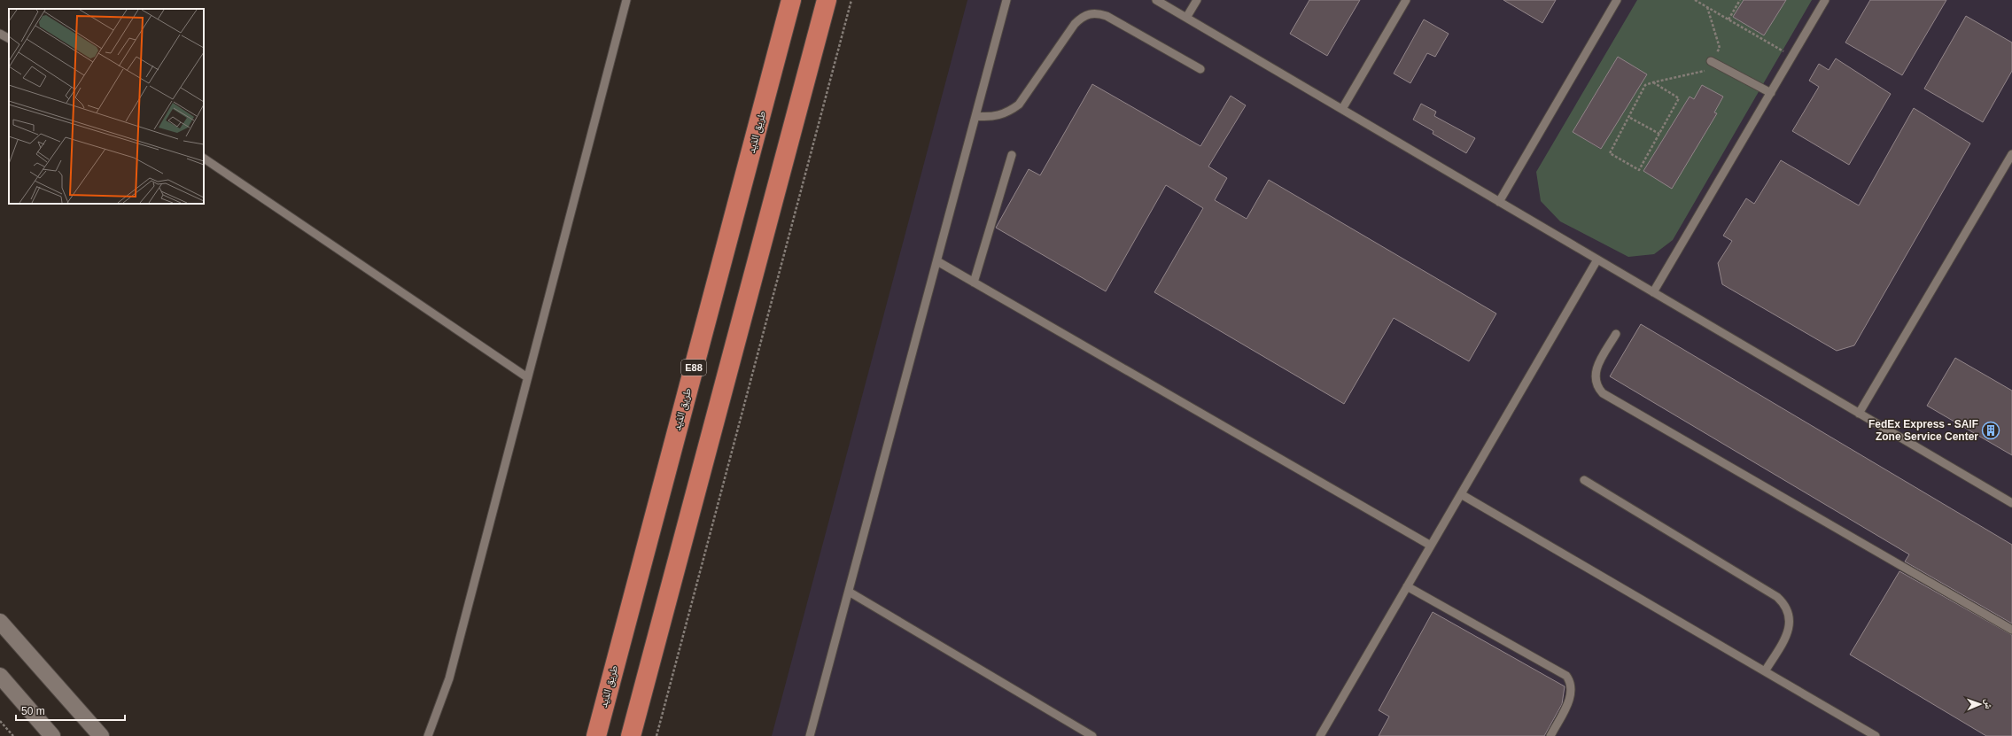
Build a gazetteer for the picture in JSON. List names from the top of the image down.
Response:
{
  "streets": {
    "highway": ["طريق الذيد", "E88"]
  },
  "places": {
    "building": ["FedEx Express - SAIF Zone Service Center"]
  },
  "scale_bar": "50 m",
  "north": "right"
}
